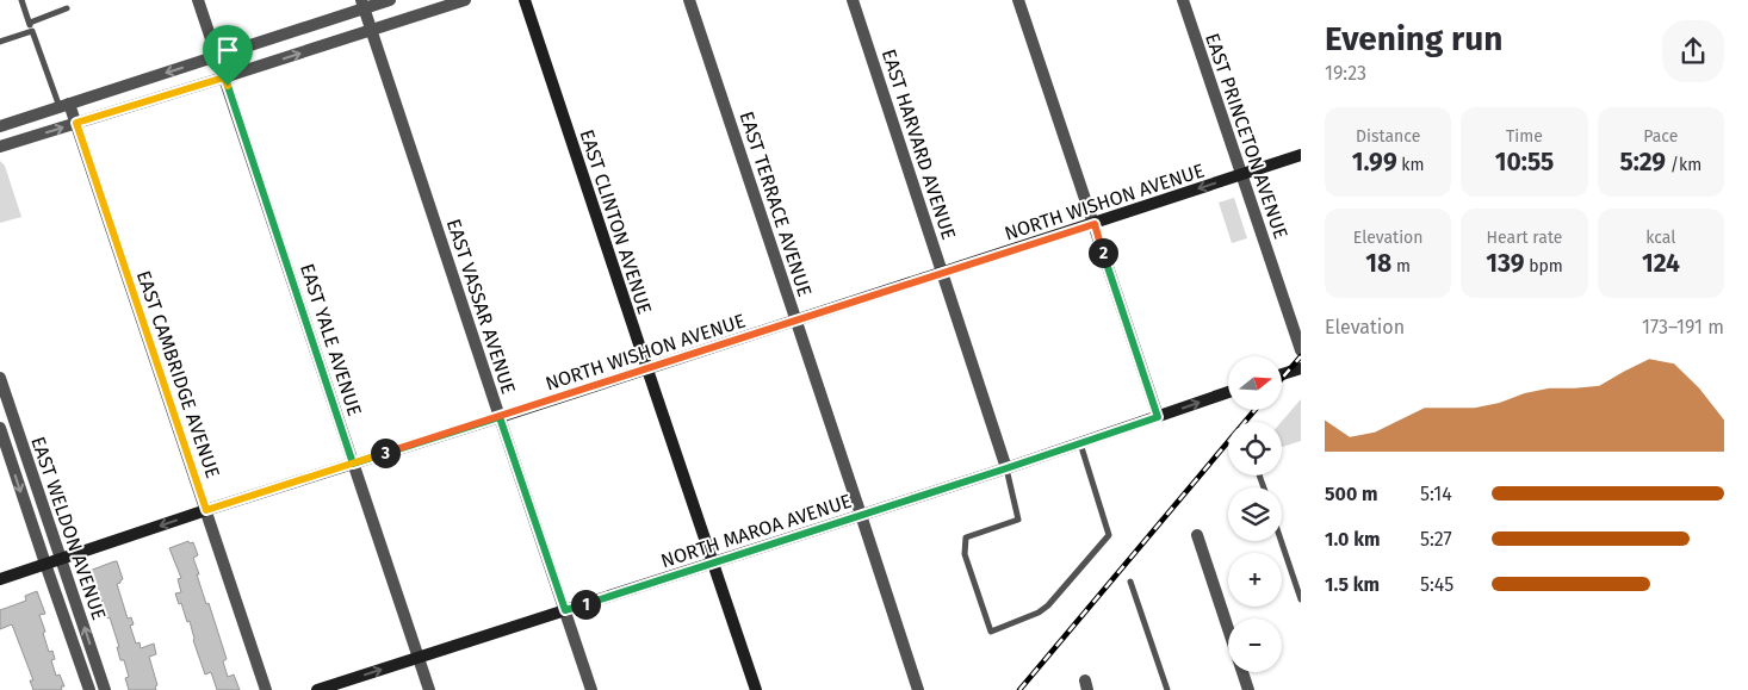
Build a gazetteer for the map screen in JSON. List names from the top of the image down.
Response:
{
  "streets": {
    "main road": ["NORTH WISHON AVENUE", "EAST CLINTON AVENUE", "NORTH MAROA AVENUE"],
    "street": [
      "EAST PRINCETON AVENUE",
      "EAST HARVARD AVENUE",
      "EAST TERRACE AVENUE",
      "EAST VASSAR AVENUE",
      "EAST YALE AVENUE",
      "EAST CAMBRIDGE AVENUE",
      "EAST WELDON AVENUE"
    ]
  },
  "crossings": [
    ["EAST PRINCETON AVENUE", "NORTH WISHON AVENUE"],
    ["EAST HARVARD AVENUE", "NORTH WISHON AVENUE"],
    ["EAST HARVARD AVENUE", "NORTH MAROA AVENUE"],
    ["NORTH WISHON AVENUE", "EAST TERRACE AVENUE"],
    ["NORTH WISHON AVENUE", "EAST CLINTON AVENUE"],
    ["NORTH WISHON AVENUE", "EAST VASSAR AVENUE"],
    ["NORTH WISHON AVENUE", "EAST YALE AVENUE"],
    ["NORTH WISHON AVENUE", "EAST CAMBRIDGE AVENUE"],
    ["NORTH WISHON AVENUE", "EAST WELDON AVENUE"],
    ["EAST TERRACE AVENUE", "NORTH MAROA AVENUE"],
    ["EAST CLINTON AVENUE", "NORTH MAROA AVENUE"],
    ["EAST VASSAR AVENUE", "NORTH MAROA AVENUE"],
    ["EAST YALE AVENUE", "NORTH MAROA AVENUE"]
  ],
  "north": "right",
  "page": {
    "heading": ["Evening run", "19:23"],
    "stats": [
      ["Distance", "1.99 km"],
      ["Time", "10:55"],
      ["Pace", "5:29 /km"],
      ["Elevation", "18 m"],
      ["Heart rate", "139 bpm"],
      ["kcal", "124"]
    ],
    "pins": ["2", "3", "1"],
    "chart": ["Elevation", "173–191 m"],
    "map_buttons": ["+", "−"],
    "list": [
      {
        "name": "500 m",
        "note": "5:14"
      },
      {
        "name": "1.0 km",
        "note": "5:27"
      },
      {
        "name": "1.5 km",
        "note": "5:45"
      }
    ]
  }
}
